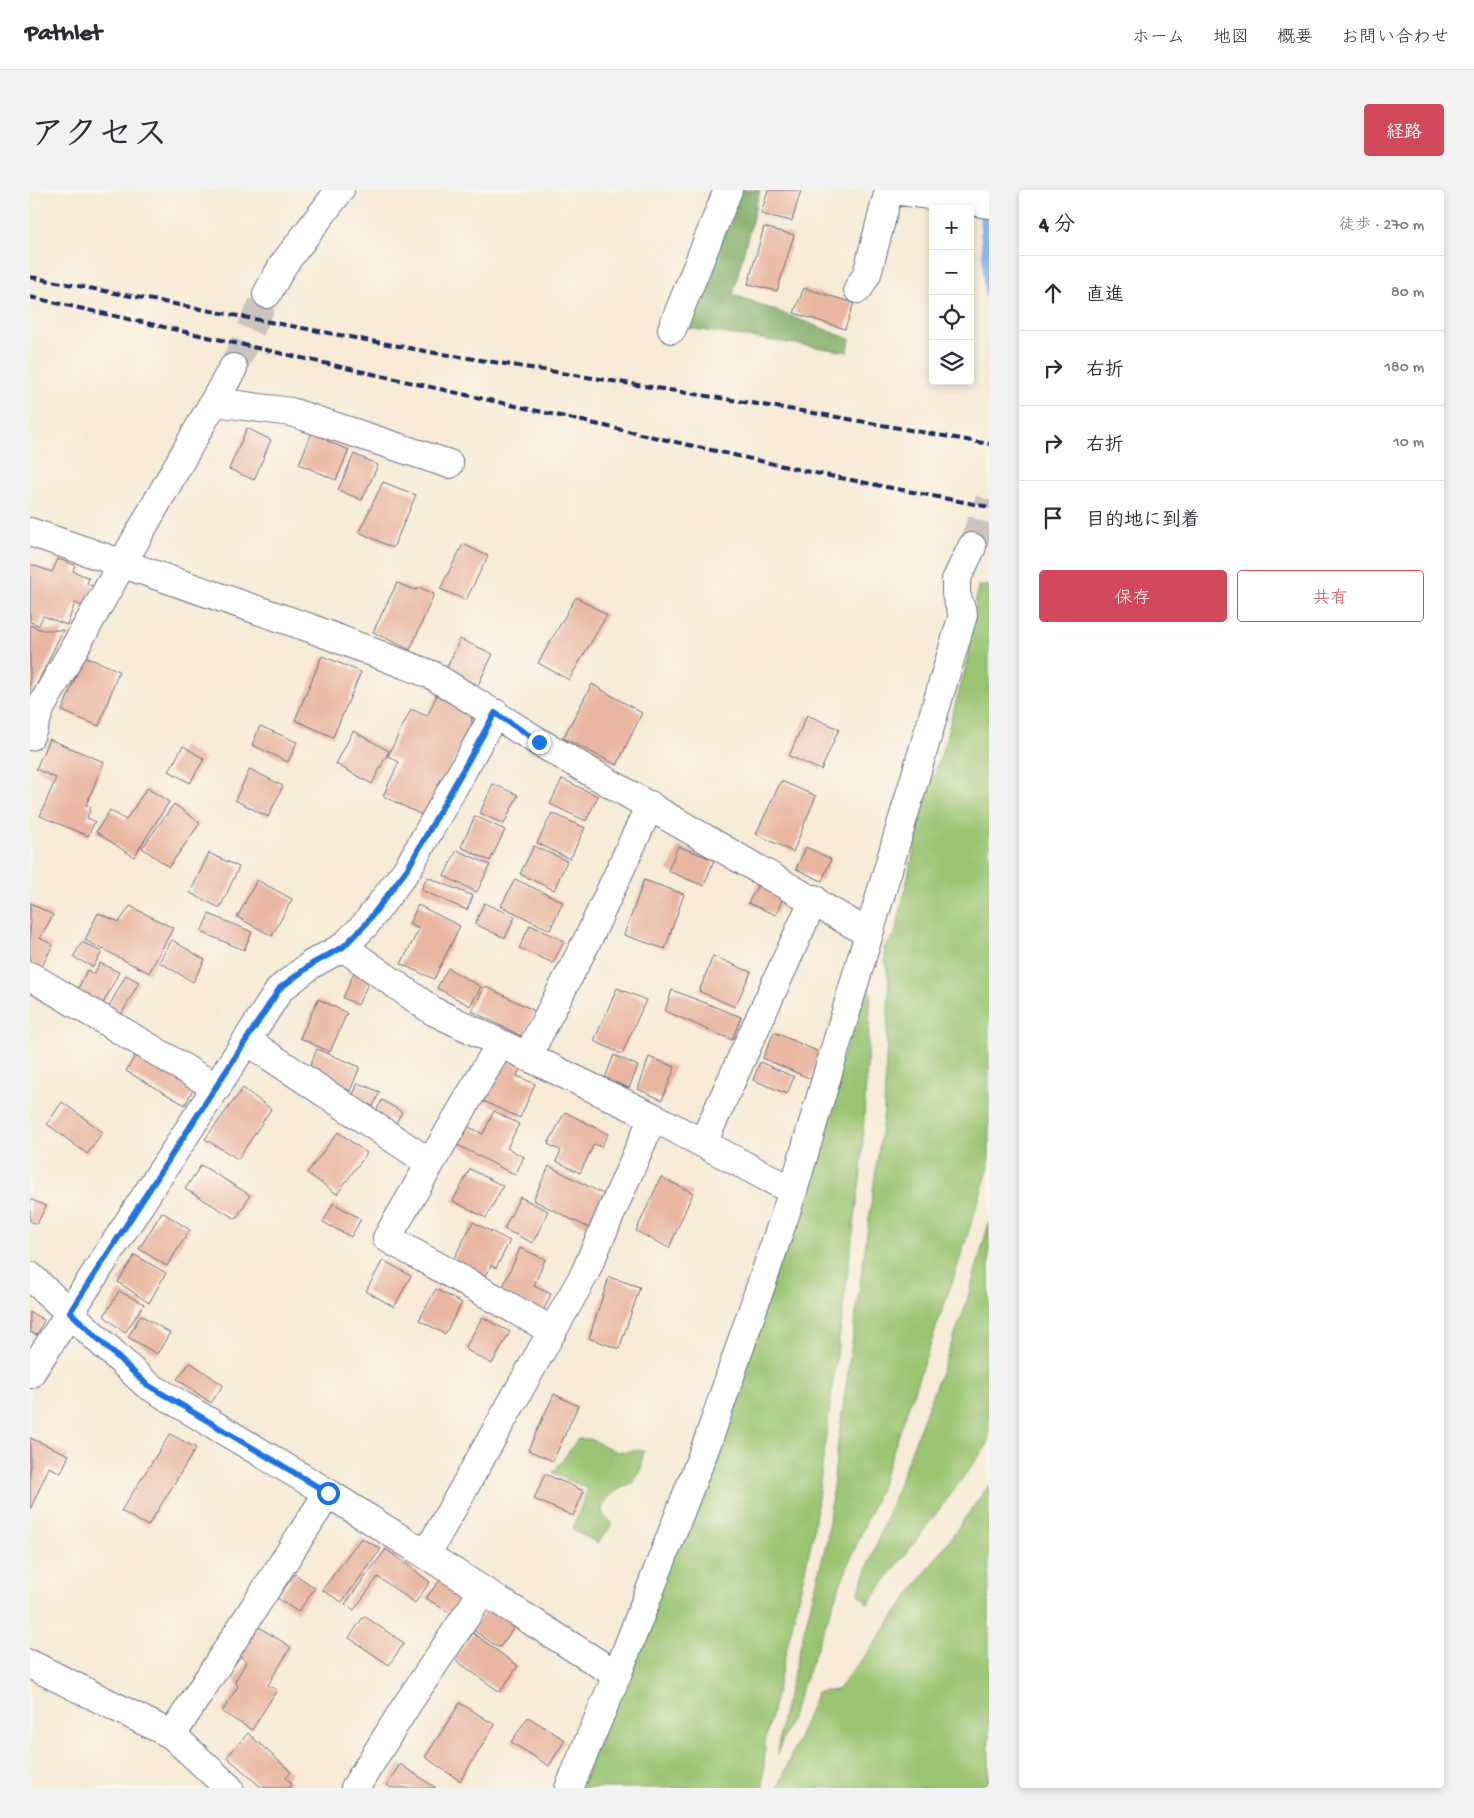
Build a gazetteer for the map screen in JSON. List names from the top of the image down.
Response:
{
  "page": {
    "header": "Pathlet",
    "nav": [
      "ホーム",
      "地図",
      "概要",
      "お問い合わせ"
    ],
    "title": "アクセス",
    "buttons": [
      "経路",
      ["保存", "共有"]
    ],
    "heading": ["4 分", "徒歩 · 270 m"],
    "map_buttons": ["+", "−"],
    "list": [
      ["直進", "80 m"],
      ["右折", "180 m"],
      ["右折", "10 m"],
      "目的地に到着"
    ]
  }
}
